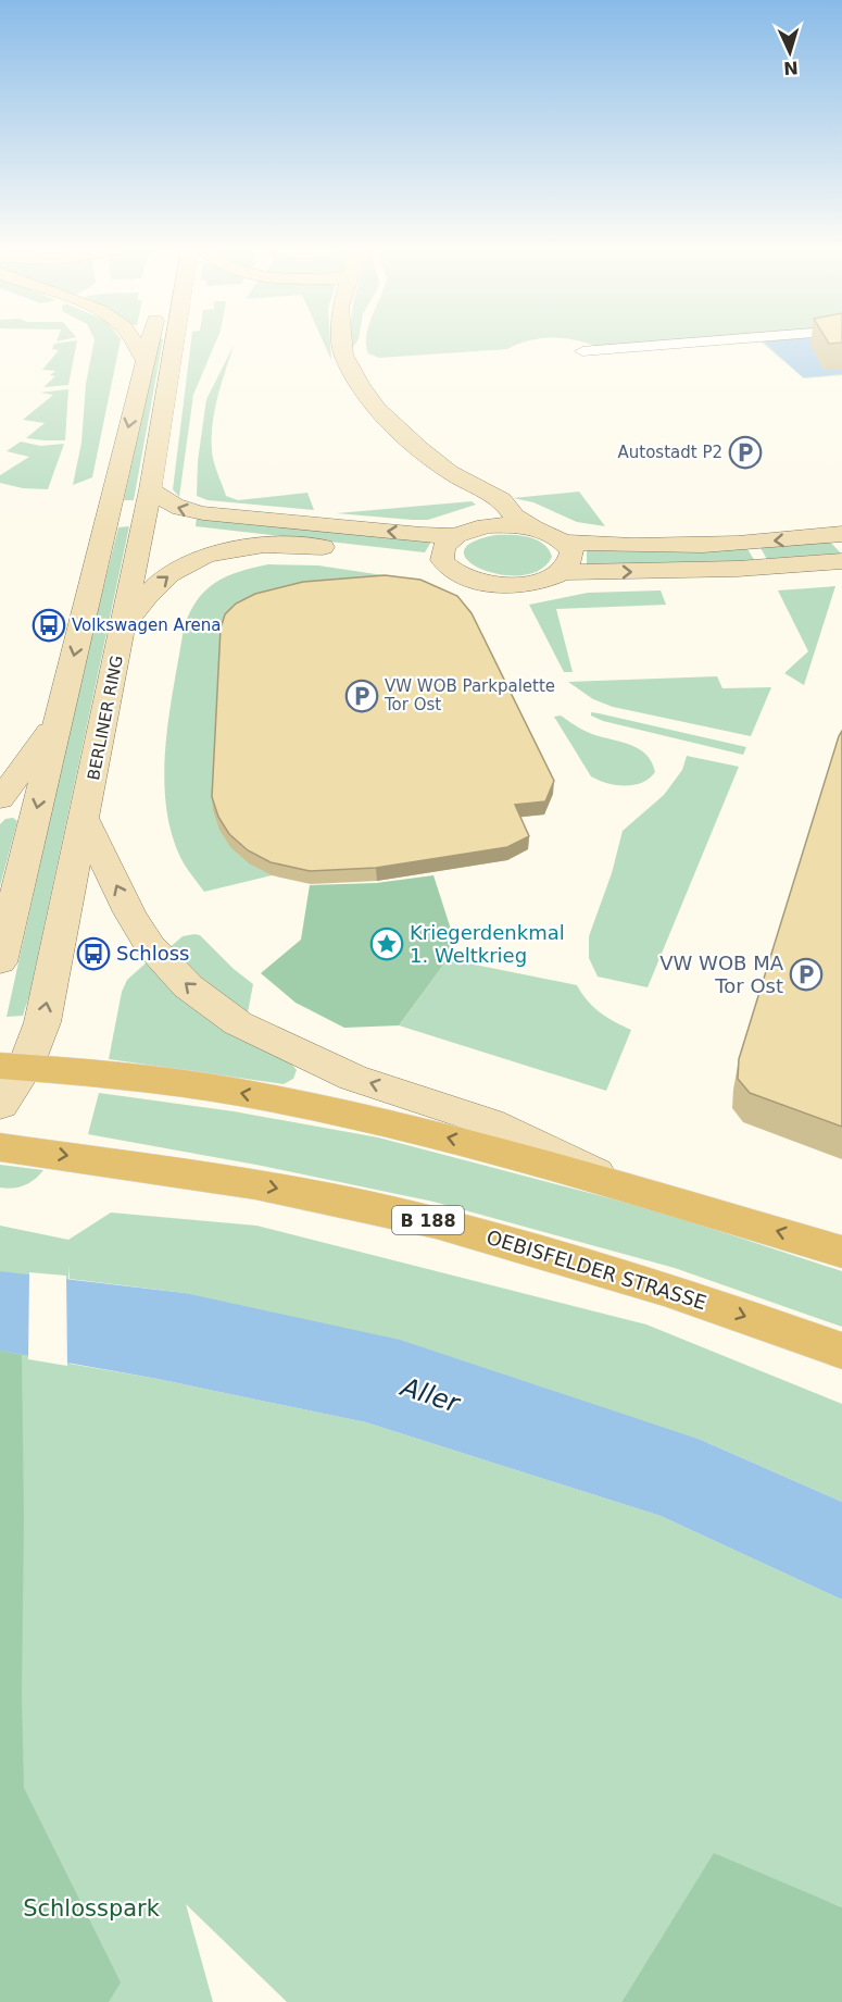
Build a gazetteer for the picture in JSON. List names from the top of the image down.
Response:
{
  "streets": {
    "main road": ["BERLINER RING", "B 188", "OEBISFELDER STRASSE"]
  },
  "water": ["Aller"],
  "parks": ["Schlosspark"],
  "places": {
    "parking": ["Autostadt P2", "VW WOB Parkpalette Tor Ost", "VW WOB MA Tor Ost"],
    "bus stop": ["Volkswagen Arena", "Schloss"],
    "place": ["Kriegerdenkmal 1. Weltkrieg"]
  },
  "north": "bottom"
}
